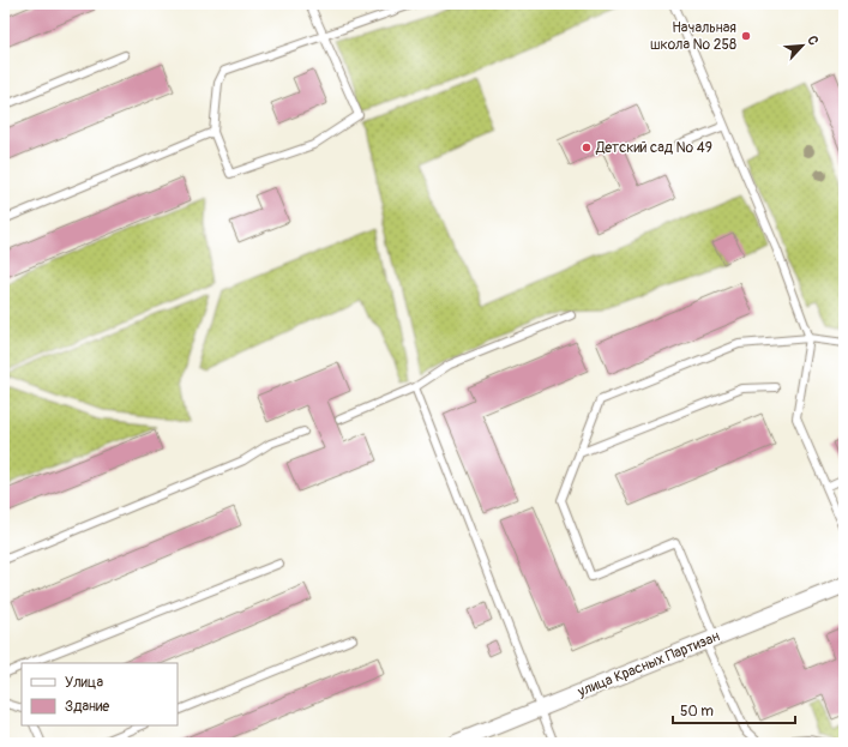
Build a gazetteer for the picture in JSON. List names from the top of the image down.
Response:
{
  "streets": {
    "street": ["улица Красных Партизан"]
  },
  "places": ["Начальная школа № 258", "Детский сад № 49"],
  "legend": ["Улица", "Здание"],
  "scale_bar": "50 m",
  "north": "top right"
}
